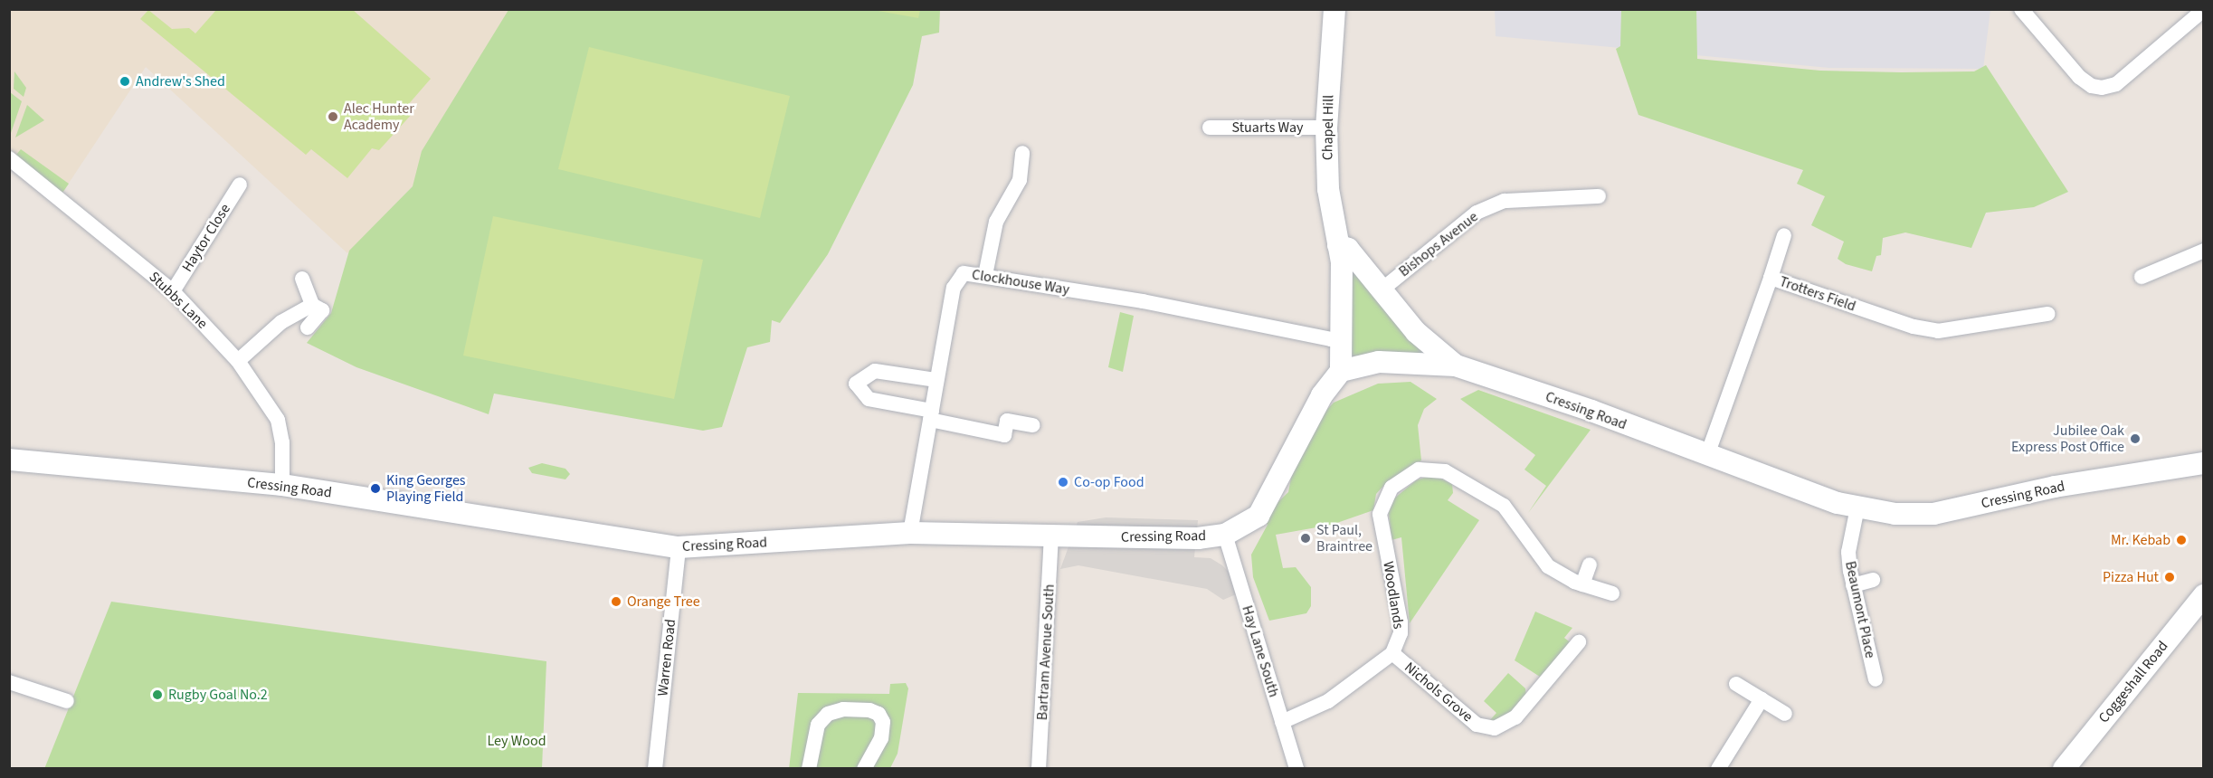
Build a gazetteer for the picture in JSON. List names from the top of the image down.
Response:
{
  "streets": {
    "street": [
      "Stuarts Way",
      "Chapel Hill",
      "Haytor Close",
      "Bishops Avenue",
      "Clockhouse Way",
      "Trotters Field",
      "Stubbs Lane",
      "Cressing Road",
      "Woodlands",
      "Beaumont Place",
      "Hay Lane South",
      "Bartram Avenue South",
      "Warren Road",
      "Coggeshall Road",
      "Nichols Grove"
    ]
  },
  "crossings": [
    ["Stuarts Way", "Chapel Hill"],
    ["Chapel Hill", "Clockhouse Way"],
    ["Chapel Hill", "Cressing Road"],
    ["Haytor Close", "Stubbs Lane"],
    ["Clockhouse Way", "Cressing Road"],
    ["Trotters Field", "Cressing Road"],
    ["Stubbs Lane", "Cressing Road"],
    ["Cressing Road", "Beaumont Place"],
    ["Cressing Road", "Hay Lane South"],
    ["Cressing Road", "Bartram Avenue South"],
    ["Cressing Road", "Warren Road"],
    ["Woodlands", "Nichols Grove"]
  ],
  "parks": ["Ley Wood"],
  "places": [
    "Andrew's Shed",
    "Alec Hunter Academy",
    "Jubilee Oak Express Post Office",
    "Co-op Food",
    "King Georges Playing Field",
    "St Paul, Braintree",
    "Mr. Kebab",
    "Pizza Hut",
    "Orange Tree",
    "Rugby Goal No.2"
  ]
}
